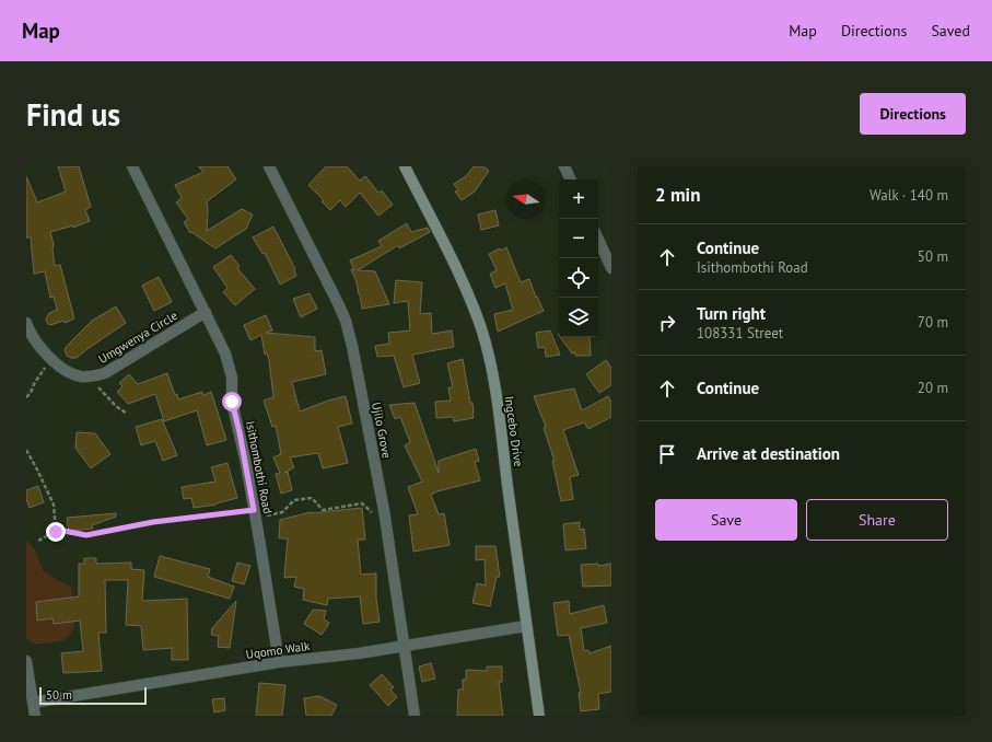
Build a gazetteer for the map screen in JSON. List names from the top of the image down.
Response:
{
  "streets": {
    "main road": ["Ingcebo Drive"],
    "street": [
      "Umgwenya Circle",
      "Ujilo Grove",
      "Isithombothi Road",
      "Uqomo Walk"
    ]
  },
  "crossings": [
    ["Umgwenya Circle", "Isithombothi Road"],
    ["Ujilo Grove", "Uqomo Walk"],
    ["Ingcebo Drive", "Uqomo Walk"],
    ["Isithombothi Road", "Uqomo Walk"]
  ],
  "scale_bar": "50 m",
  "north": "left",
  "page": {
    "header": "Map",
    "nav": ["Map", "Directions", "Saved"],
    "buttons": [
      "Directions",
      ["Save", "Share"]
    ],
    "title": "Find us",
    "heading": ["2 min", "Walk · 140 m"],
    "map_buttons": ["+", "−"],
    "list": [
      ["Continue", "Isithombothi Road", "50 m"],
      ["Turn right", "108331 Street", "70 m"],
      ["Continue", "20 m"],
      "Arrive at destination"
    ],
    "scale": "50 m"
  }
}
